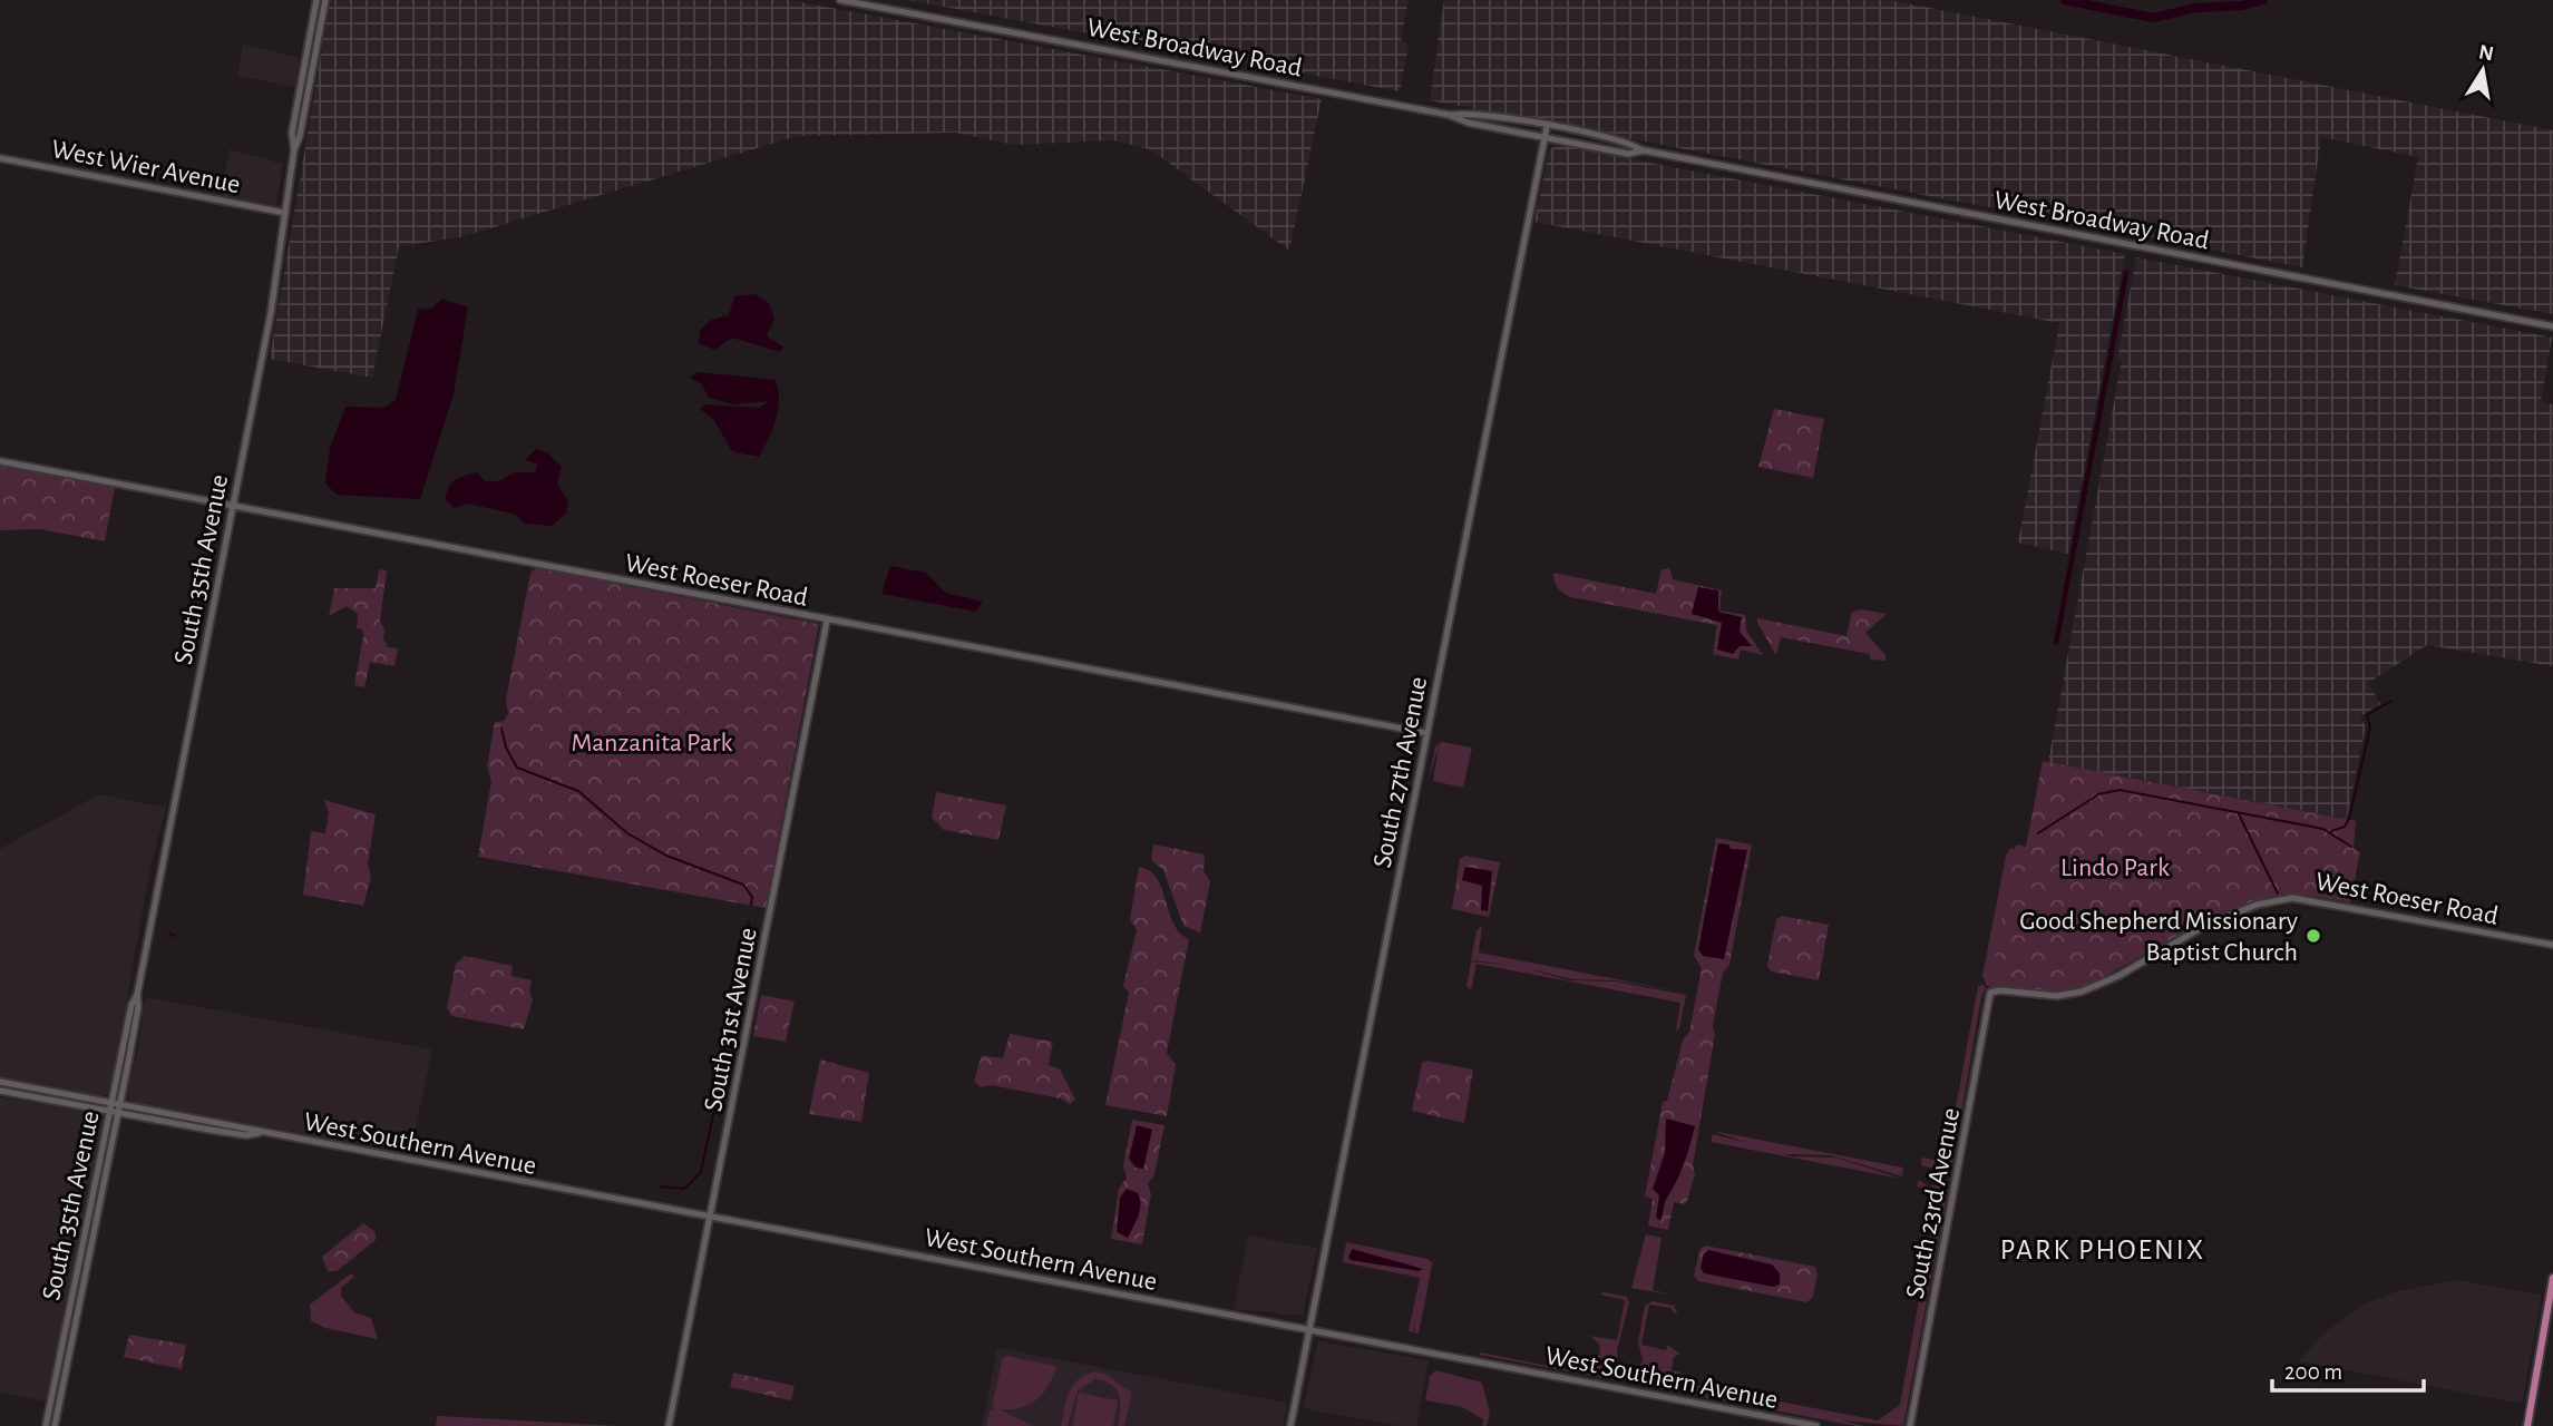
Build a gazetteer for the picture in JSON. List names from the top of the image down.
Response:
{
  "streets": {
    "main road": [
      "West Broadway Road",
      "West Wier Avenue",
      "South 35th Avenue",
      "West Roeser Road",
      "South 27th Avenue",
      "South 31st Avenue",
      "West Southern Avenue",
      "South 23rd Avenue"
    ]
  },
  "crossings": [
    ["West Broadway Road", "South 27th Avenue"],
    ["West Wier Avenue", "South 35th Avenue"],
    ["South 35th Avenue", "West Roeser Road"],
    ["South 35th Avenue", "West Southern Avenue"],
    ["West Roeser Road", "South 27th Avenue"],
    ["West Roeser Road", "South 31st Avenue"],
    ["West Roeser Road", "South 23rd Avenue"],
    ["South 27th Avenue", "West Southern Avenue"],
    ["South 31st Avenue", "West Southern Avenue"]
  ],
  "districts": ["PARK PHOENIX"],
  "parks": ["Manzanita Park", "Lindo Park"],
  "places": ["Good Shepherd Missionary Baptist Church"],
  "scale_bar": "200 m",
  "north": "top"
}
